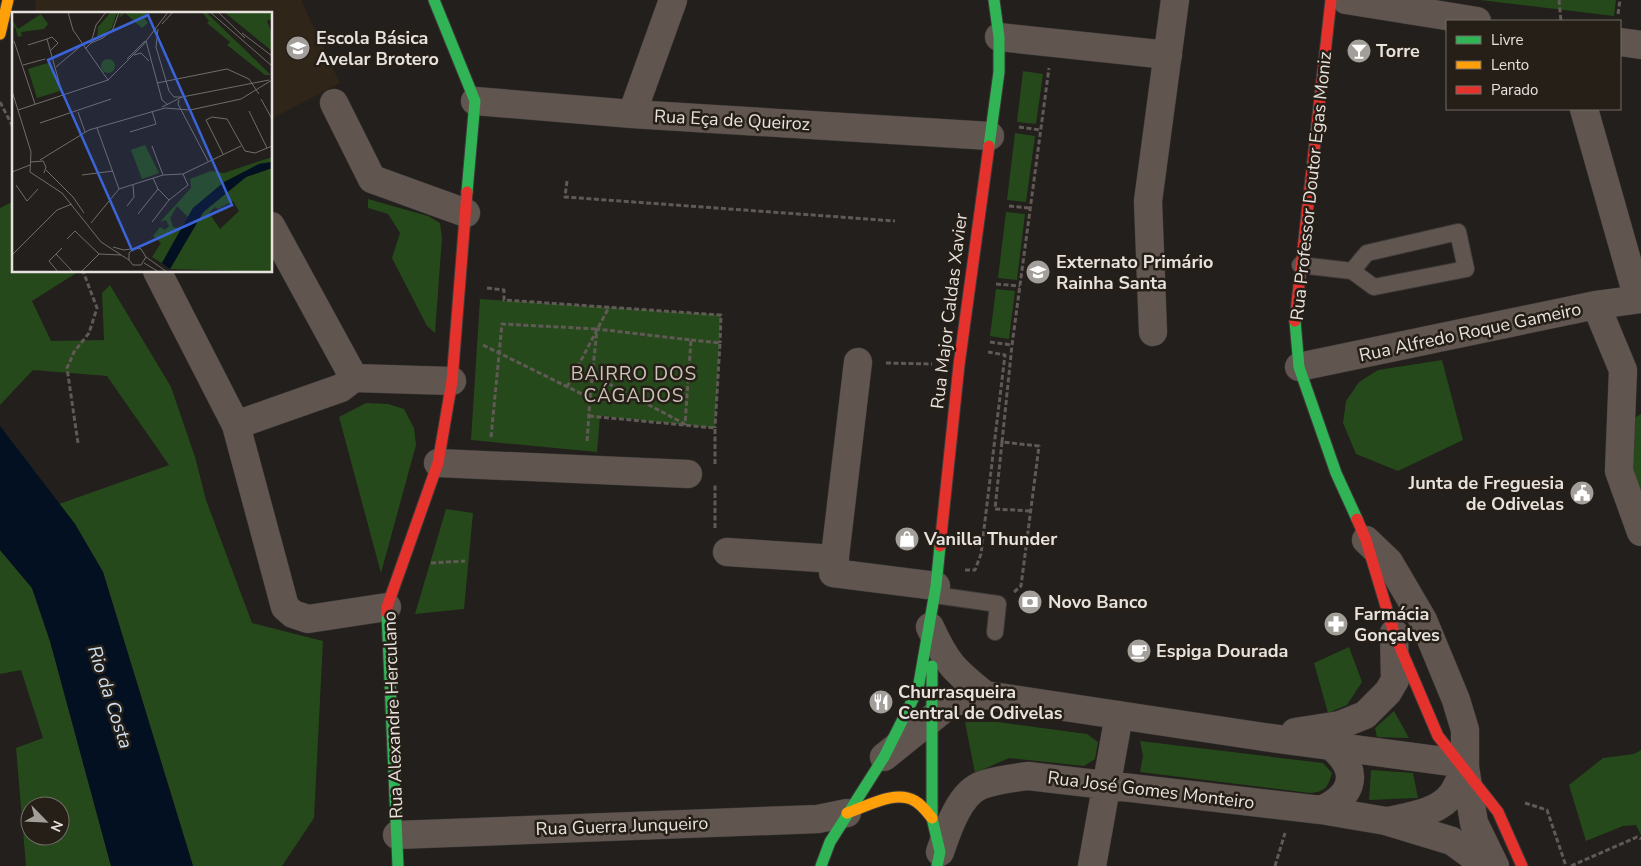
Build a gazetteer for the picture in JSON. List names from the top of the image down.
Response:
{
  "streets": {
    "street": [
      "Rua Eça de Queiroz",
      "Rua Professor Doutor Egas Moniz",
      "Rua Major Caldas Xavier",
      "Rua Alfredo Roque Gameiro",
      "Rua Alexandre Herculano",
      "Rua José Gomes Monteiro",
      "Rua Guerra Junqueiro"
    ]
  },
  "crossings": [
    ["Rua Eça de Queiroz", "Rua Major Caldas Xavier"],
    ["Rua Eça de Queiroz", "Rua Alexandre Herculano"],
    ["Rua Professor Doutor Egas Moniz", "Rua Alfredo Roque Gameiro"],
    ["Rua Professor Doutor Egas Moniz", "Rua José Gomes Monteiro"],
    ["Rua Major Caldas Xavier", "Rua José Gomes Monteiro"],
    ["Rua Major Caldas Xavier", "Rua Guerra Junqueiro"],
    ["Rua Alexandre Herculano", "Rua Guerra Junqueiro"]
  ],
  "districts": ["BAIRRO DOS CÁGADOS"],
  "water": ["Rio da Costa"],
  "places": {
    "school or university": ["Escola Básica Avelar Brotero", "Externato Primário Rainha Santa"],
    "bar": ["Torre"],
    "public building": ["Junta de Freguesia de Odivelas"],
    "shop": ["Vanilla Thunder"],
    "bank": ["Novo Banco"],
    "pharmacy": ["Farmácia Gonçalves"],
    "cafe": ["Espiga Dourada"],
    "restaurant": ["Churrasqueira Central de Odivelas"]
  },
  "legend": ["Livre", "Lento", "Parado"],
  "north": "bottom right"
}
